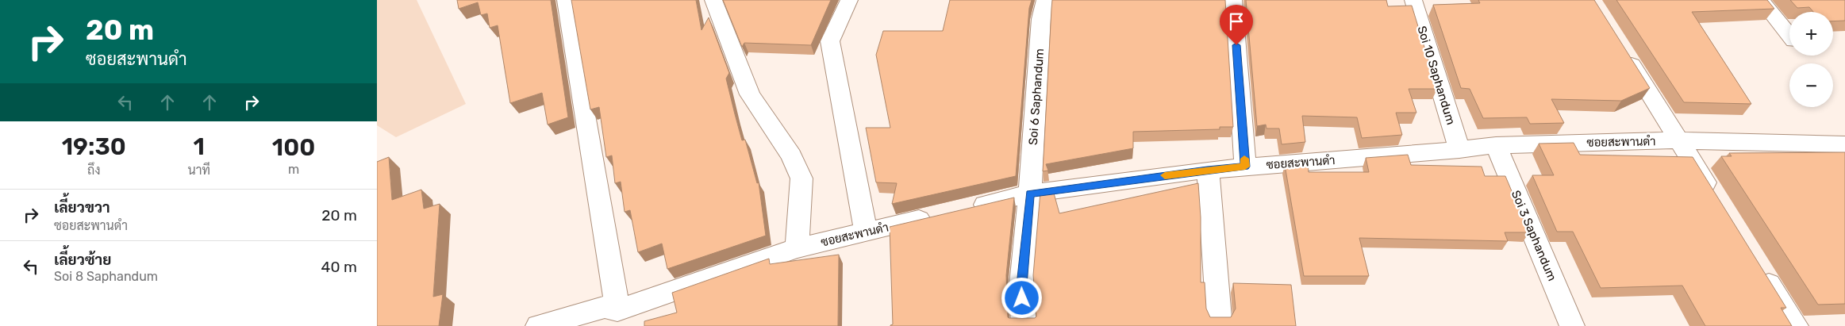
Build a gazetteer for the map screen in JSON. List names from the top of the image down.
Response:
{
  "streets": {
    "street": [
      "Soi 10 Saphandum",
      "Soi 6 Saphandum",
      "ซอยสะพานดำ",
      "Soi 3 Saphandum"
    ]
  },
  "crossings": [
    ["Soi 10 Saphandum", "ซอยสะพานดำ"],
    ["Soi 6 Saphandum", "ซอยสะพานดำ"],
    ["ซอยสะพานดำ", "Soi 3 Saphandum"]
  ],
  "page": {
    "turn": ["20 m", "ซอยสะพานดำ"],
    "map_buttons": ["+", "−"],
    "eta": [
      "19:30",
      "ถึง",
      "1",
      "นาที",
      "100",
      "m"
    ],
    "list": [
      {
        "name": "เลี้ยวขวา",
        "note": "ซอยสะพานดำ",
        "value": "20 m"
      },
      {
        "name": "เลี้ยวซ้าย",
        "note": "Soi 8 Saphandum",
        "value": "40 m"
      }
    ]
  }
}
